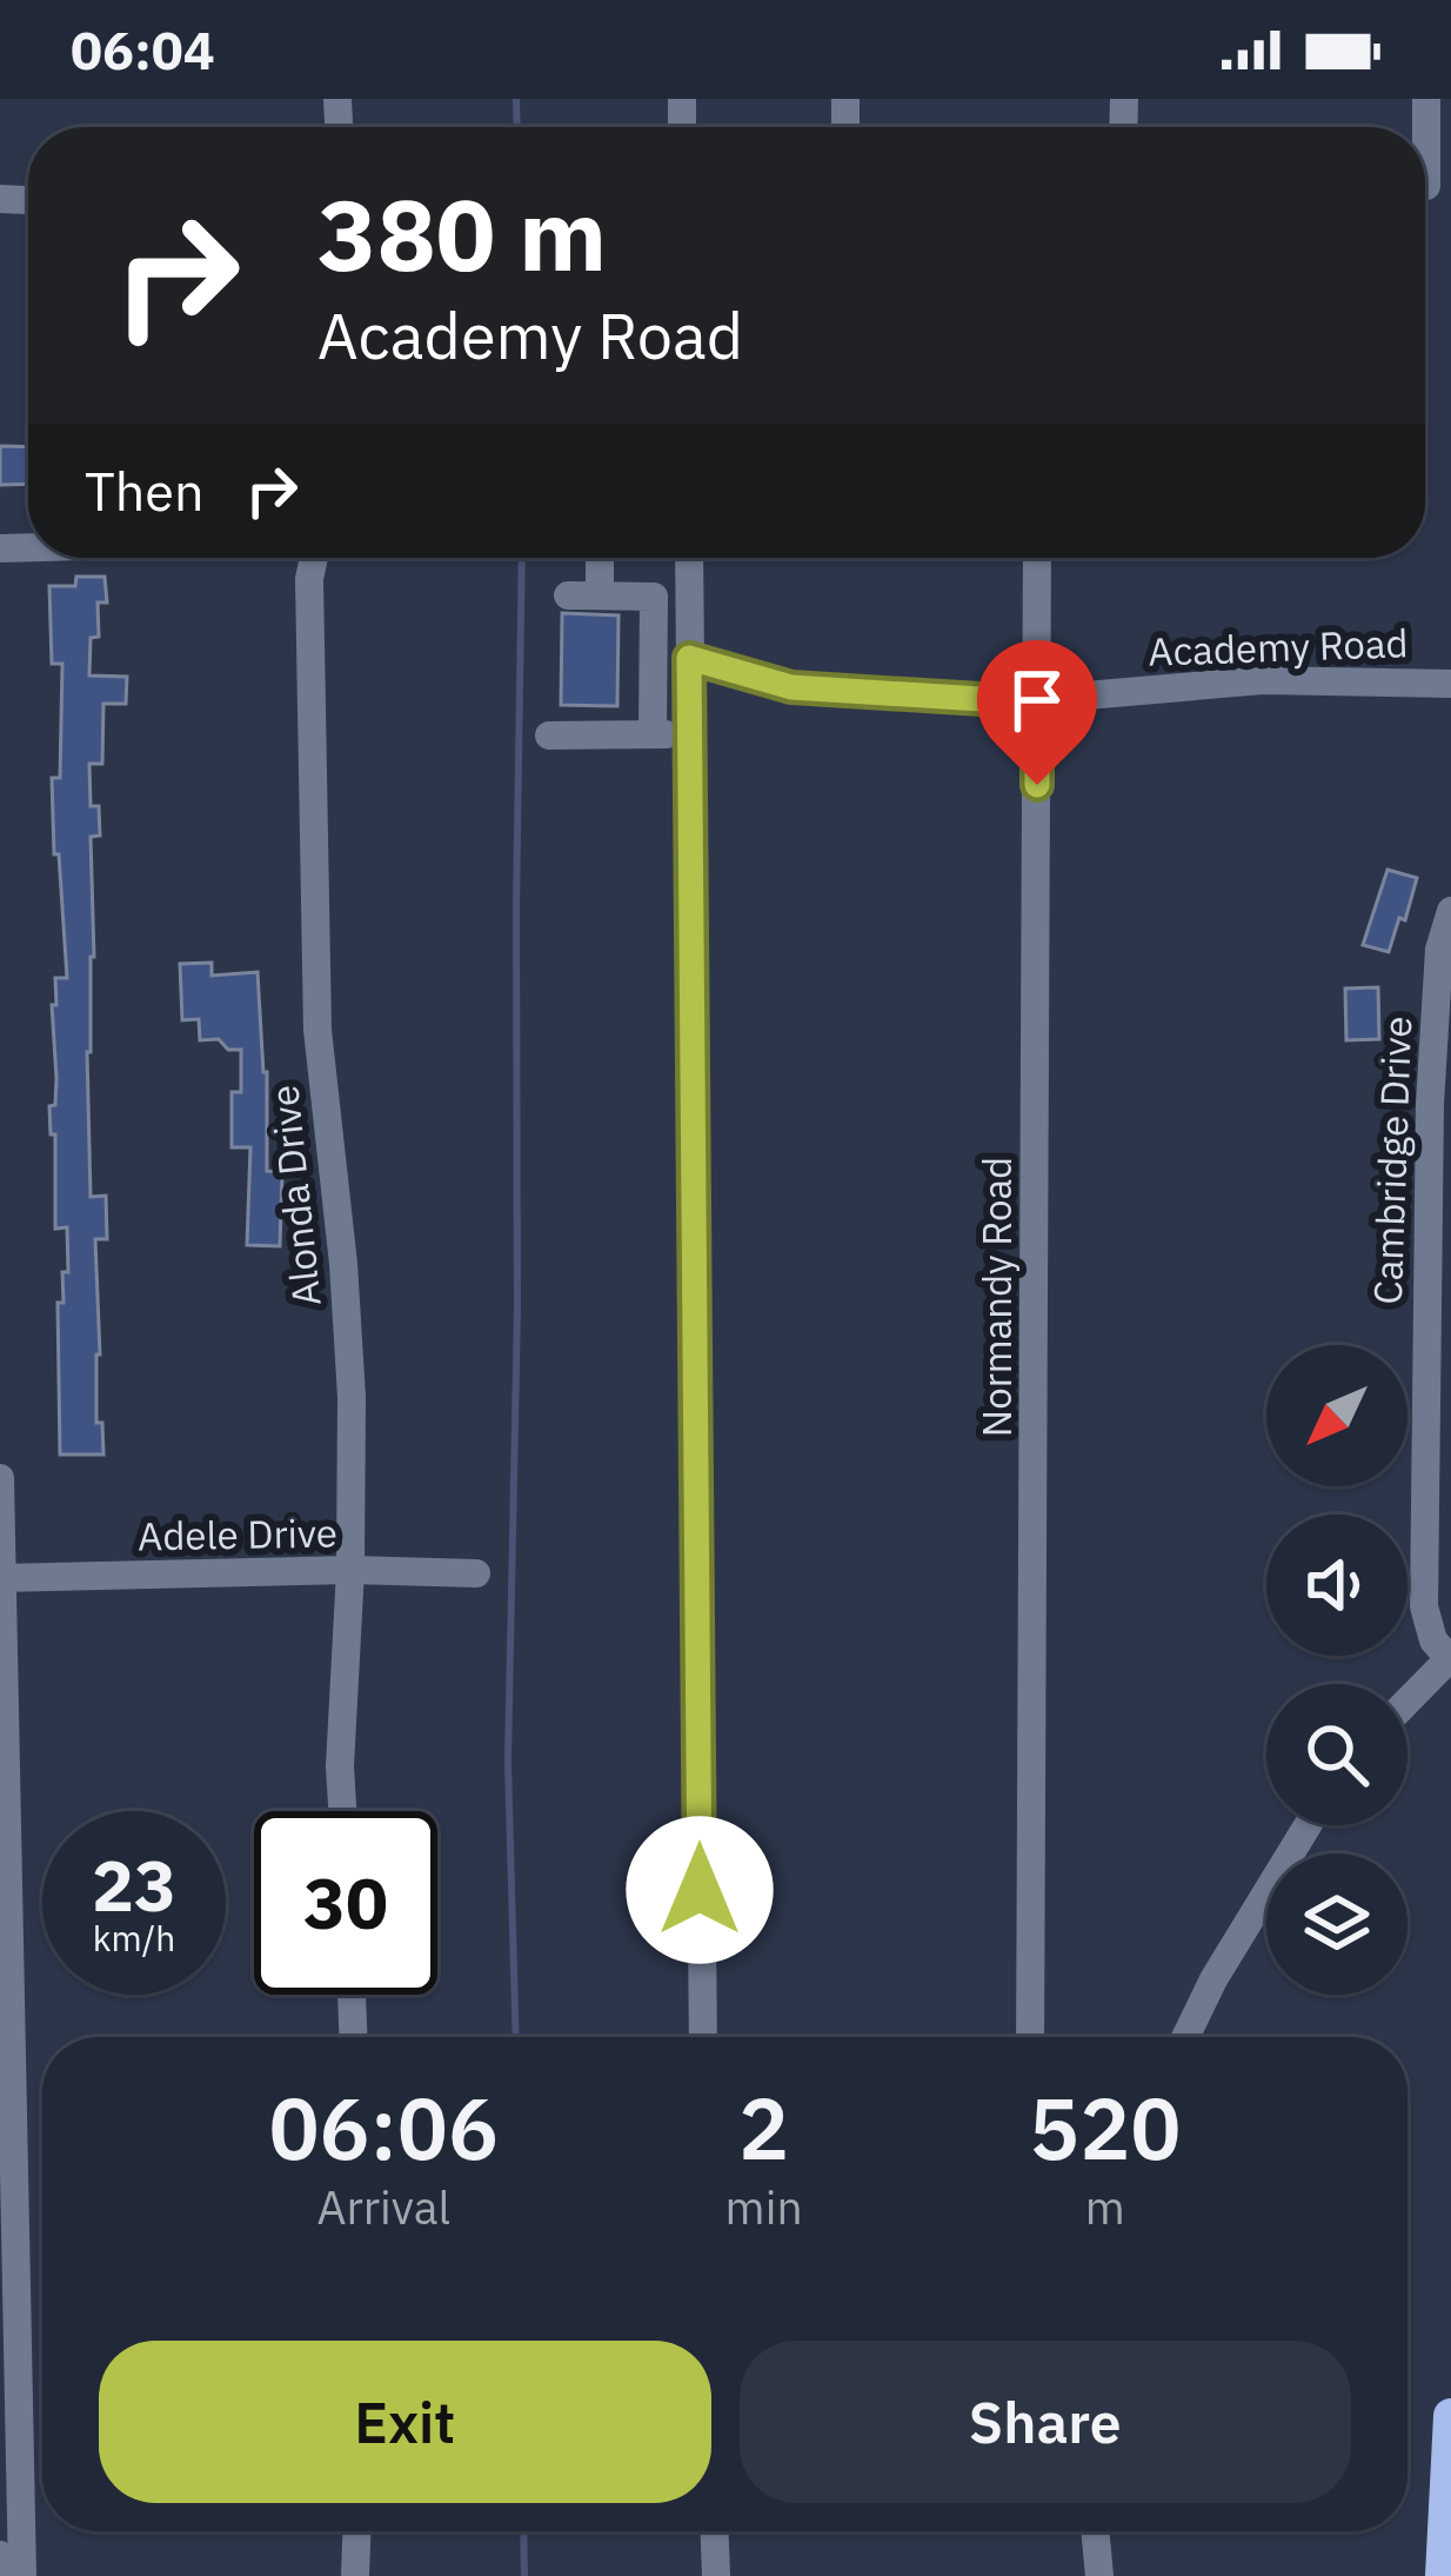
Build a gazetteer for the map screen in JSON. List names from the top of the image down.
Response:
{
  "streets": {
    "street": [
      "Academy Road",
      "Cambridge Drive",
      "Alonda Drive",
      "Normandy Road",
      "Adele Drive"
    ]
  },
  "crossings": [
    ["Academy Road", "Normandy Road"],
    ["Alonda Drive", "Adele Drive"]
  ],
  "north": "bottom left",
  "page": {
    "status": "06:04",
    "turn": ["380 m", "Academy Road"],
    "then": "Then",
    "speed": "23 km/h",
    "limit": "30",
    "eta": [
      "06:06",
      "Arrival",
      "2",
      "min",
      "520",
      "m"
    ],
    "buttons": ["Exit", "Share"]
  }
}
